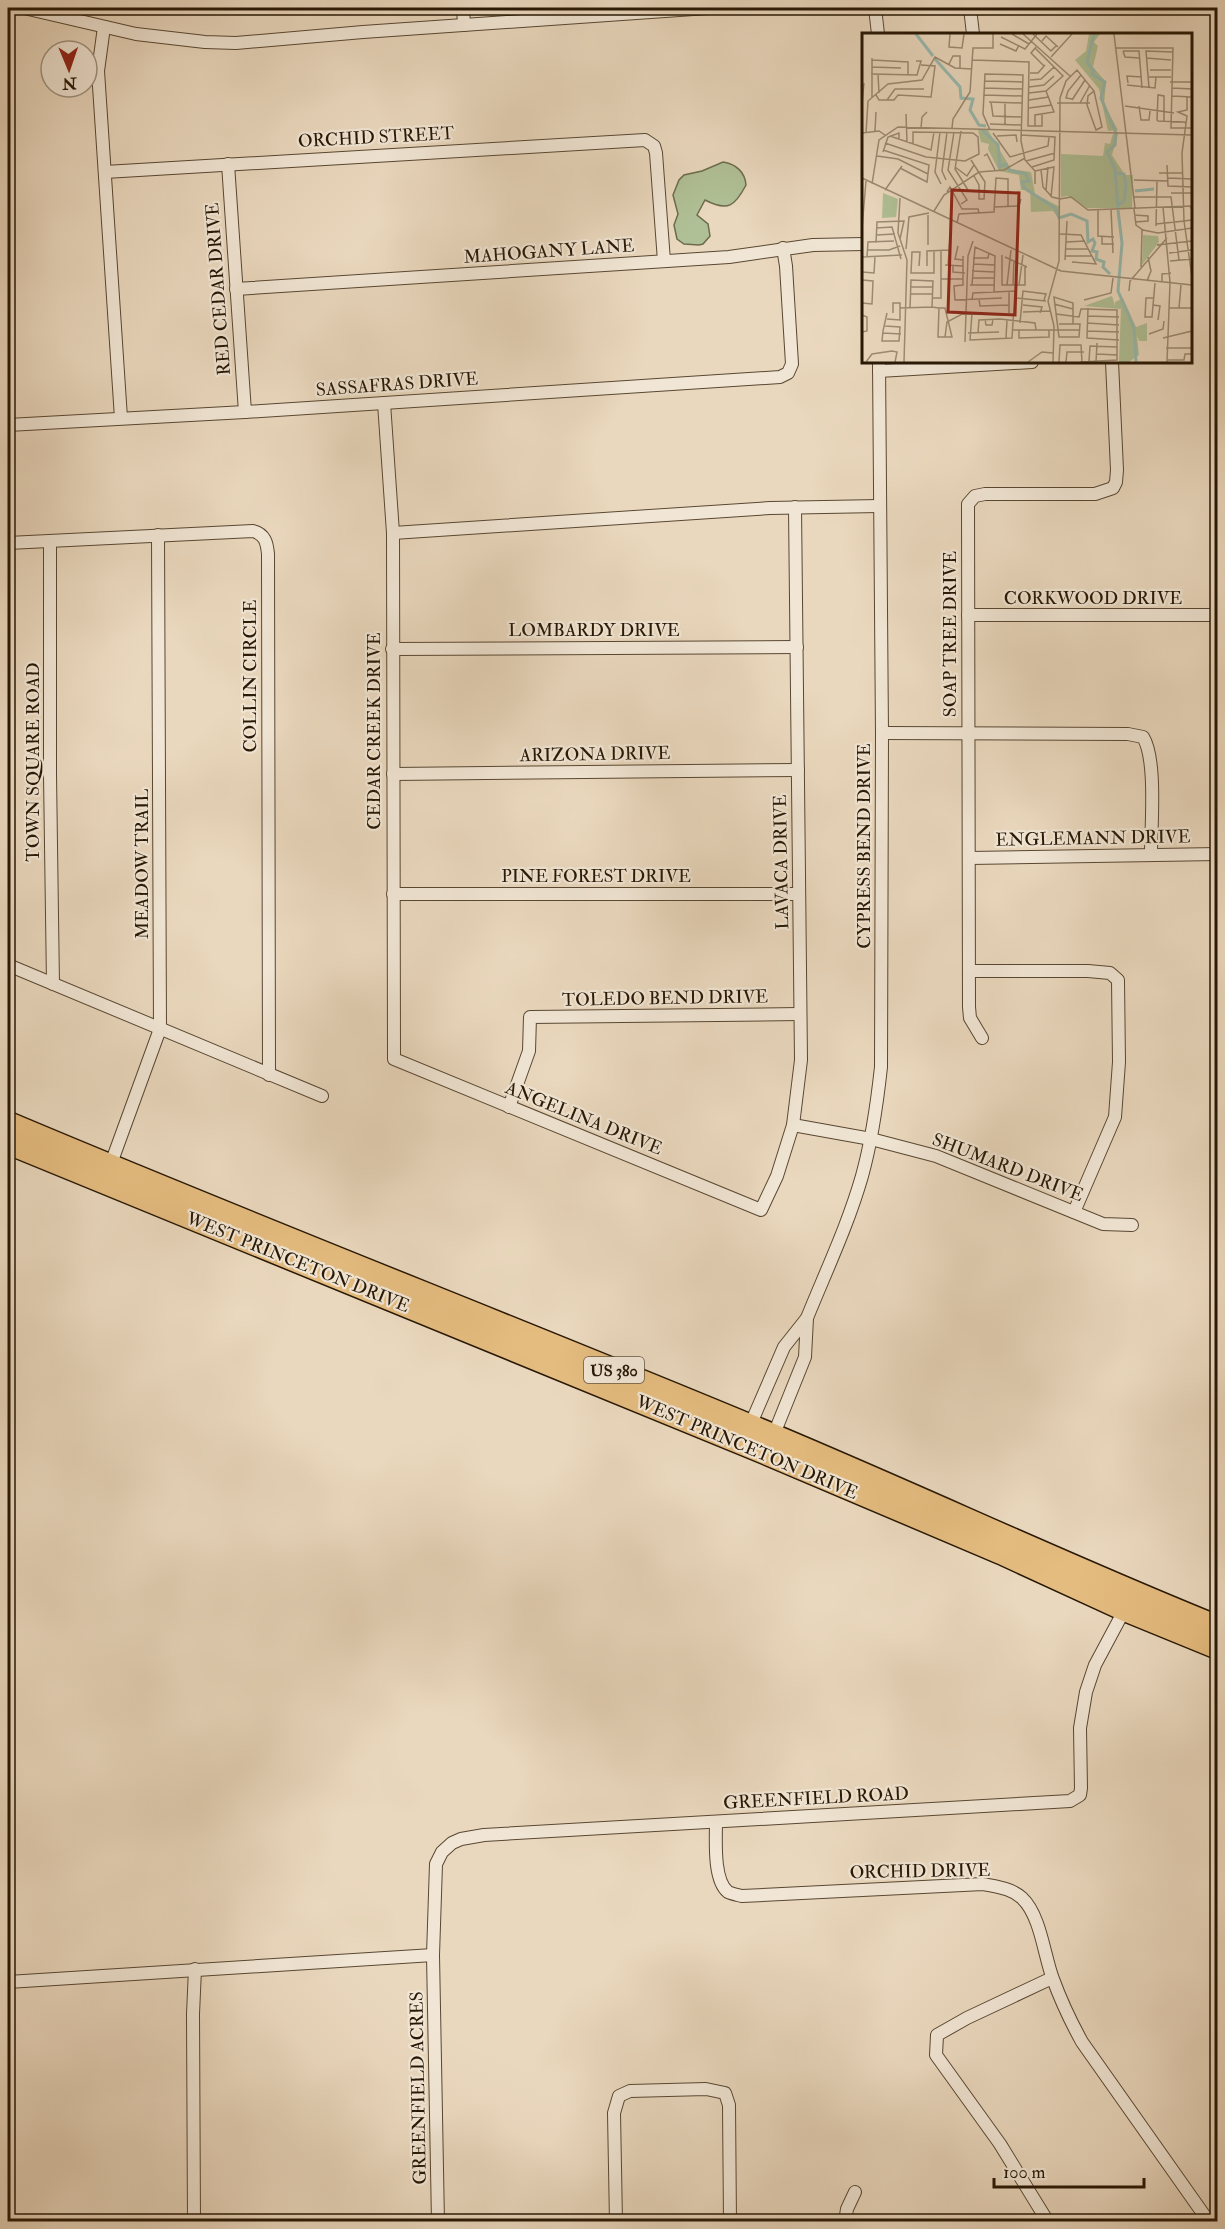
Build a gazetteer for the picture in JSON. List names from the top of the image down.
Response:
{
  "streets": {
    "highway": ["WEST PRINCETON DRIVE", "US 380"],
    "street": [
      "ORCHID STREET",
      "MAHOGANY LANE",
      "RED CEDAR DRIVE",
      "SASSAFRAS DRIVE",
      "CORKWOOD DRIVE",
      "LOMBARDY DRIVE",
      "SOAP TREE DRIVE",
      "COLLIN CIRCLE",
      "CEDAR CREEK DRIVE",
      "ARIZONA DRIVE",
      "TOWN SQUARE ROAD",
      "ENGLEMANN DRIVE",
      "CYPRESS BEND DRIVE",
      "LAVACA DRIVE",
      "MEADOW TRAIL",
      "PINE FOREST DRIVE",
      "TOLEDO BEND DRIVE",
      "ANGELINA DRIVE",
      "SHUMARD DRIVE",
      "GREENFIELD ROAD",
      "ORCHID DRIVE",
      "GREENFIELD ACRES"
    ]
  },
  "crossings": [
    ["ORCHID STREET", "MAHOGANY LANE"],
    ["ORCHID STREET", "RED CEDAR DRIVE"],
    ["MAHOGANY LANE", "RED CEDAR DRIVE"],
    ["MAHOGANY LANE", "SASSAFRAS DRIVE"],
    ["RED CEDAR DRIVE", "SASSAFRAS DRIVE"],
    ["SASSAFRAS DRIVE", "CEDAR CREEK DRIVE"],
    ["CORKWOOD DRIVE", "SOAP TREE DRIVE"],
    ["LOMBARDY DRIVE", "CEDAR CREEK DRIVE"],
    ["LOMBARDY DRIVE", "LAVACA DRIVE"],
    ["SOAP TREE DRIVE", "ENGLEMANN DRIVE"],
    ["COLLIN CIRCLE", "TOWN SQUARE ROAD"],
    ["COLLIN CIRCLE", "MEADOW TRAIL"],
    ["CEDAR CREEK DRIVE", "ARIZONA DRIVE"],
    ["CEDAR CREEK DRIVE", "PINE FOREST DRIVE"],
    ["CEDAR CREEK DRIVE", "ANGELINA DRIVE"],
    ["ARIZONA DRIVE", "LAVACA DRIVE"],
    ["CYPRESS BEND DRIVE", "SHUMARD DRIVE"],
    ["CYPRESS BEND DRIVE", "WEST PRINCETON DRIVE"],
    ["LAVACA DRIVE", "PINE FOREST DRIVE"],
    ["LAVACA DRIVE", "TOLEDO BEND DRIVE"],
    ["LAVACA DRIVE", "ANGELINA DRIVE"],
    ["LAVACA DRIVE", "SHUMARD DRIVE"],
    ["MEADOW TRAIL", "WEST PRINCETON DRIVE"],
    ["TOLEDO BEND DRIVE", "ANGELINA DRIVE"],
    ["WEST PRINCETON DRIVE", "GREENFIELD ROAD"],
    ["GREENFIELD ROAD", "ORCHID DRIVE"],
    ["GREENFIELD ROAD", "GREENFIELD ACRES"]
  ],
  "scale_bar": "100 m",
  "north": "bottom"
}
